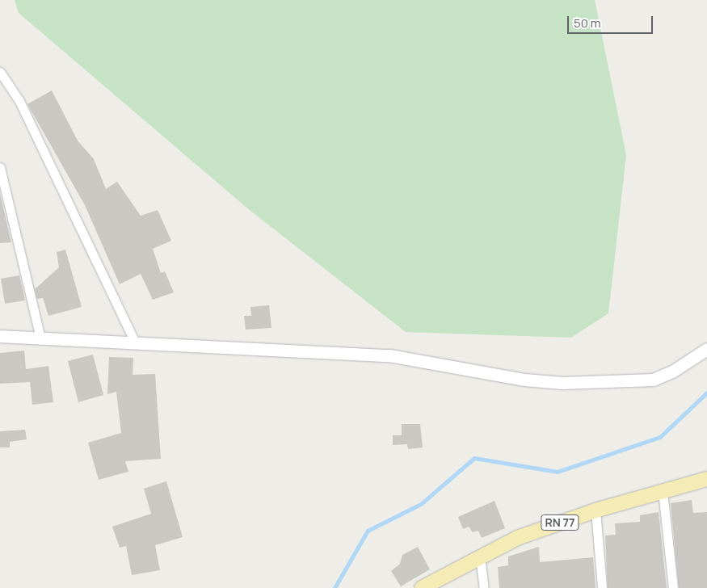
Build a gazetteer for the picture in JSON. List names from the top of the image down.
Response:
{
  "streets": {
    "main road": ["RN 77"]
  },
  "scale_bar": "50 m"
}
